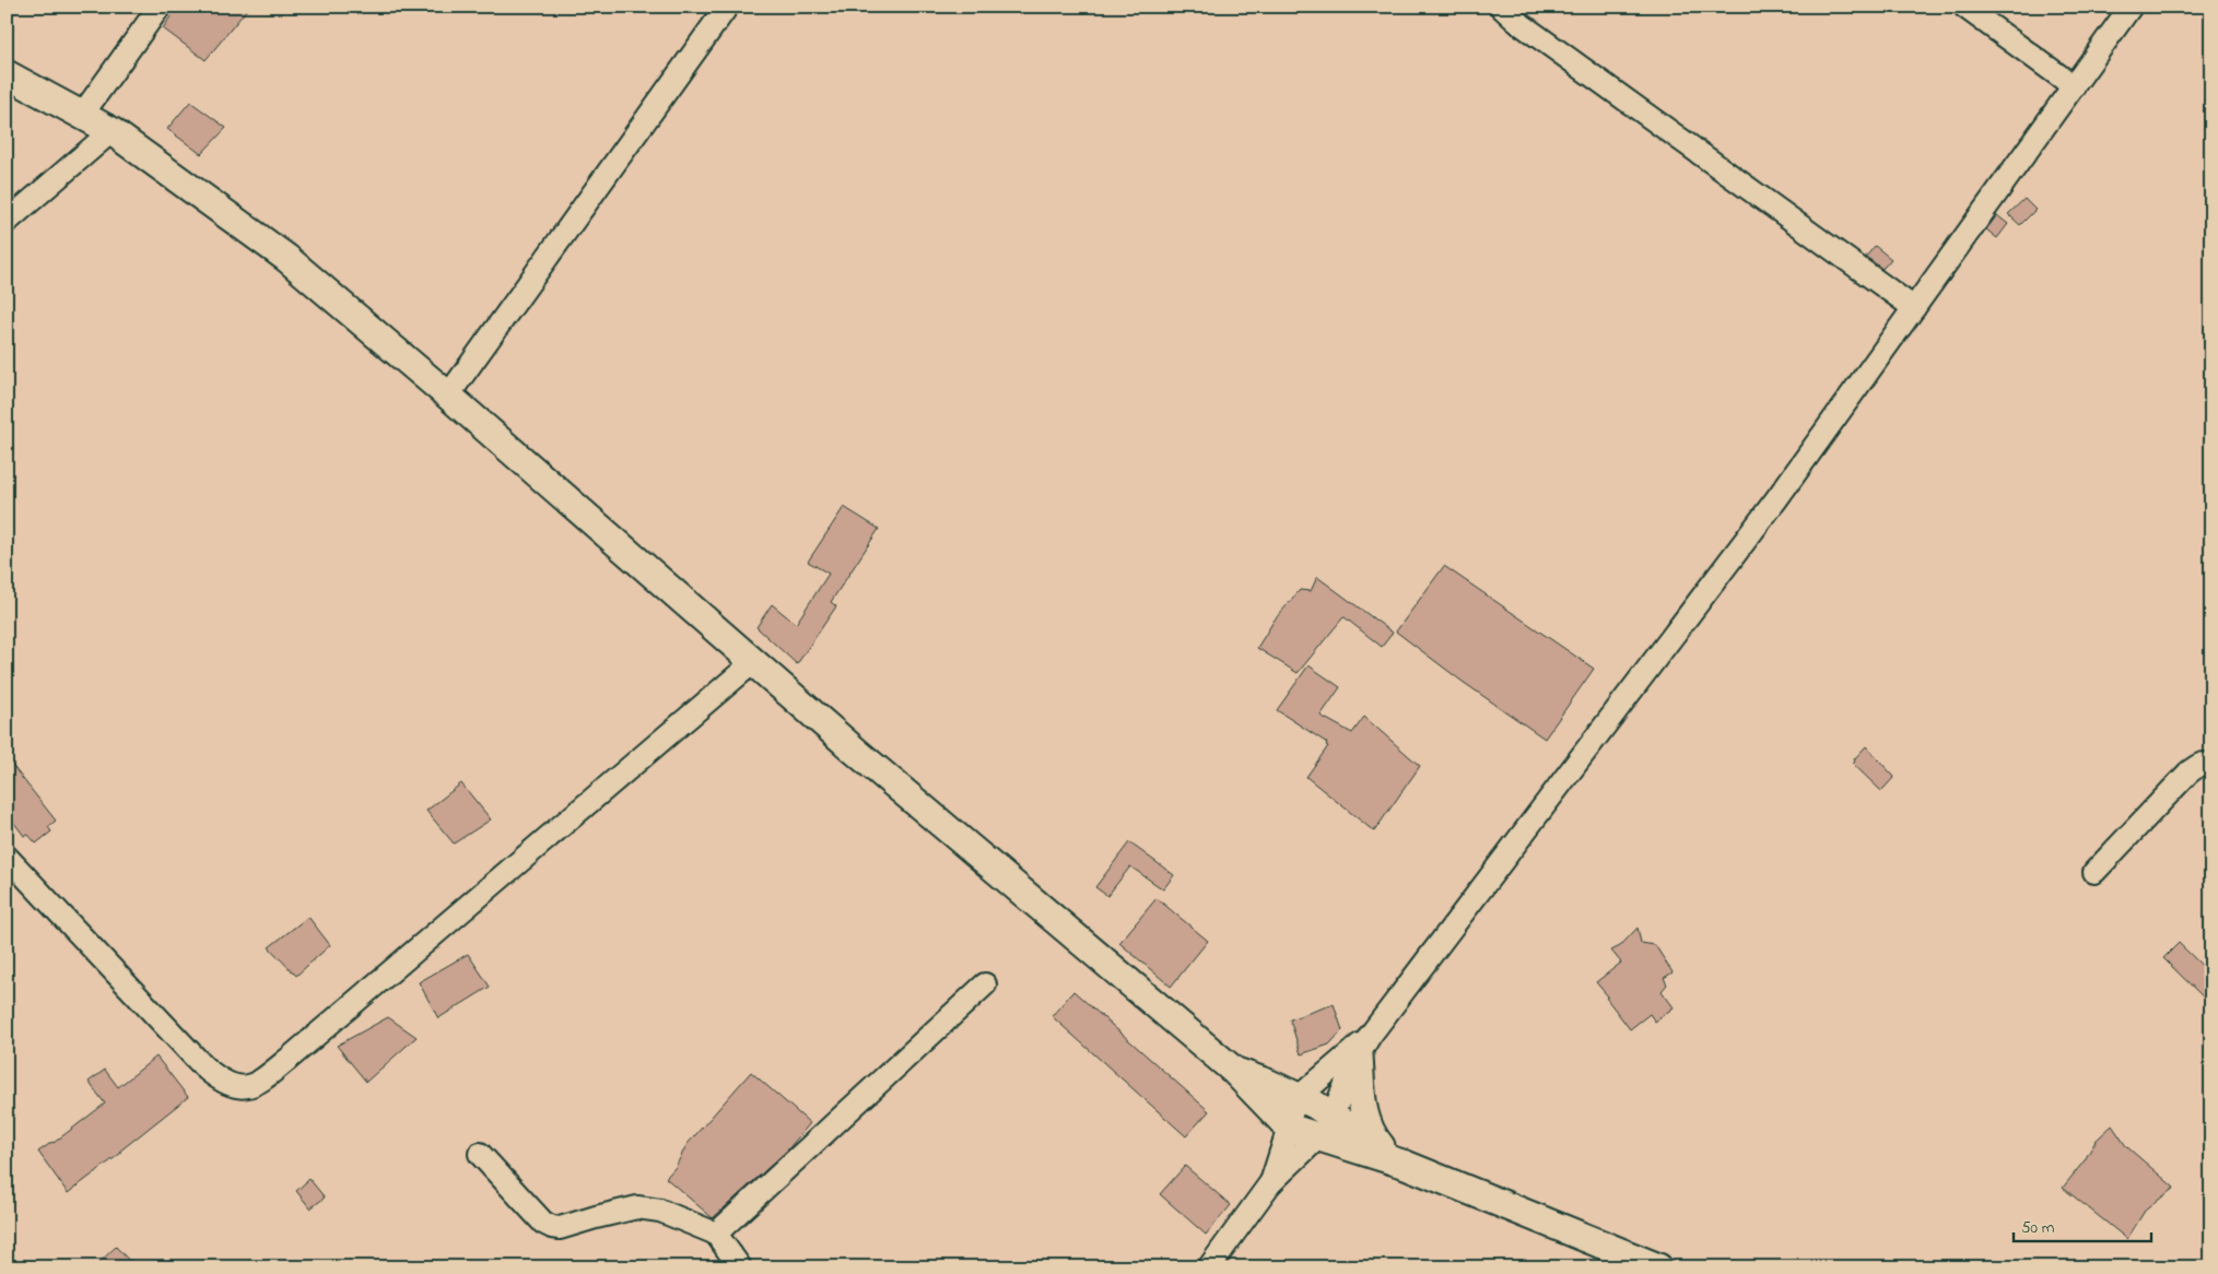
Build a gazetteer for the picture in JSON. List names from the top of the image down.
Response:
{
  "scale_bar": "50 m"
}
